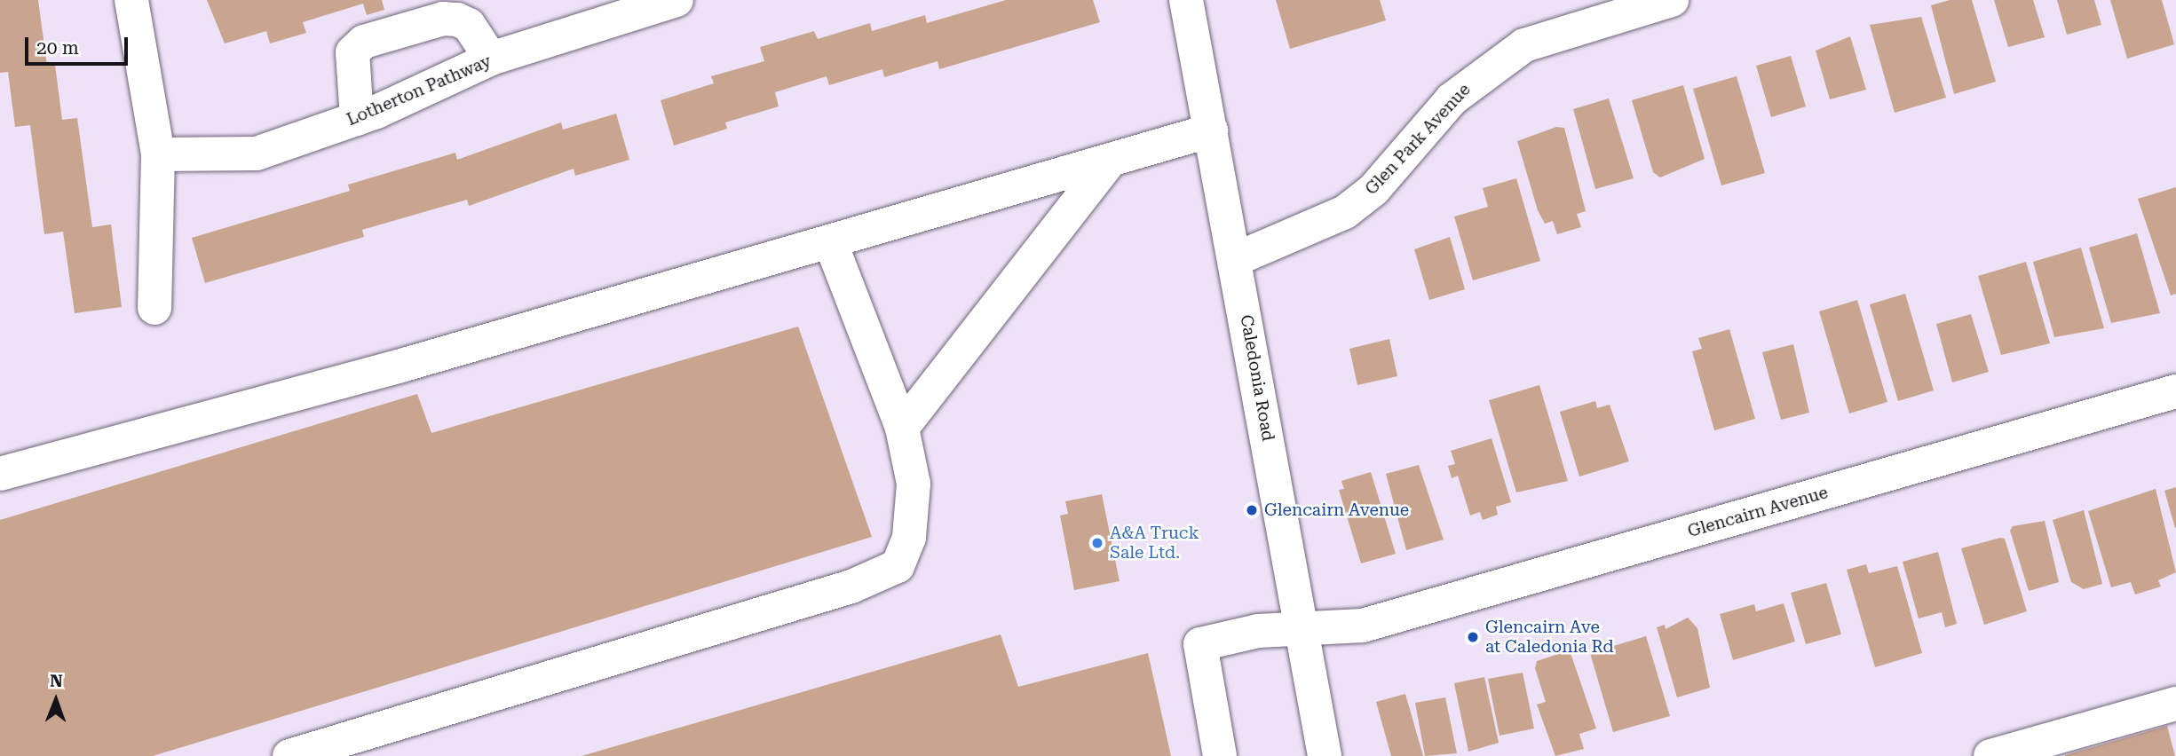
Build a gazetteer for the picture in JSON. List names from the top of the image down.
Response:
{
  "streets": {
    "street": [
      "Lotherton Pathway",
      "Glen Park Avenue",
      "Caledonia Road",
      "Glencairn Avenue"
    ]
  },
  "crossings": [
    ["Glen Park Avenue", "Caledonia Road"],
    ["Caledonia Road", "Glencairn Avenue"]
  ],
  "places": ["Glencairn Avenue", "A&A Truck Sale Ltd.", "Glencairn Ave at Caledonia Rd"],
  "scale_bar": "20 m",
  "north": "top"
}
